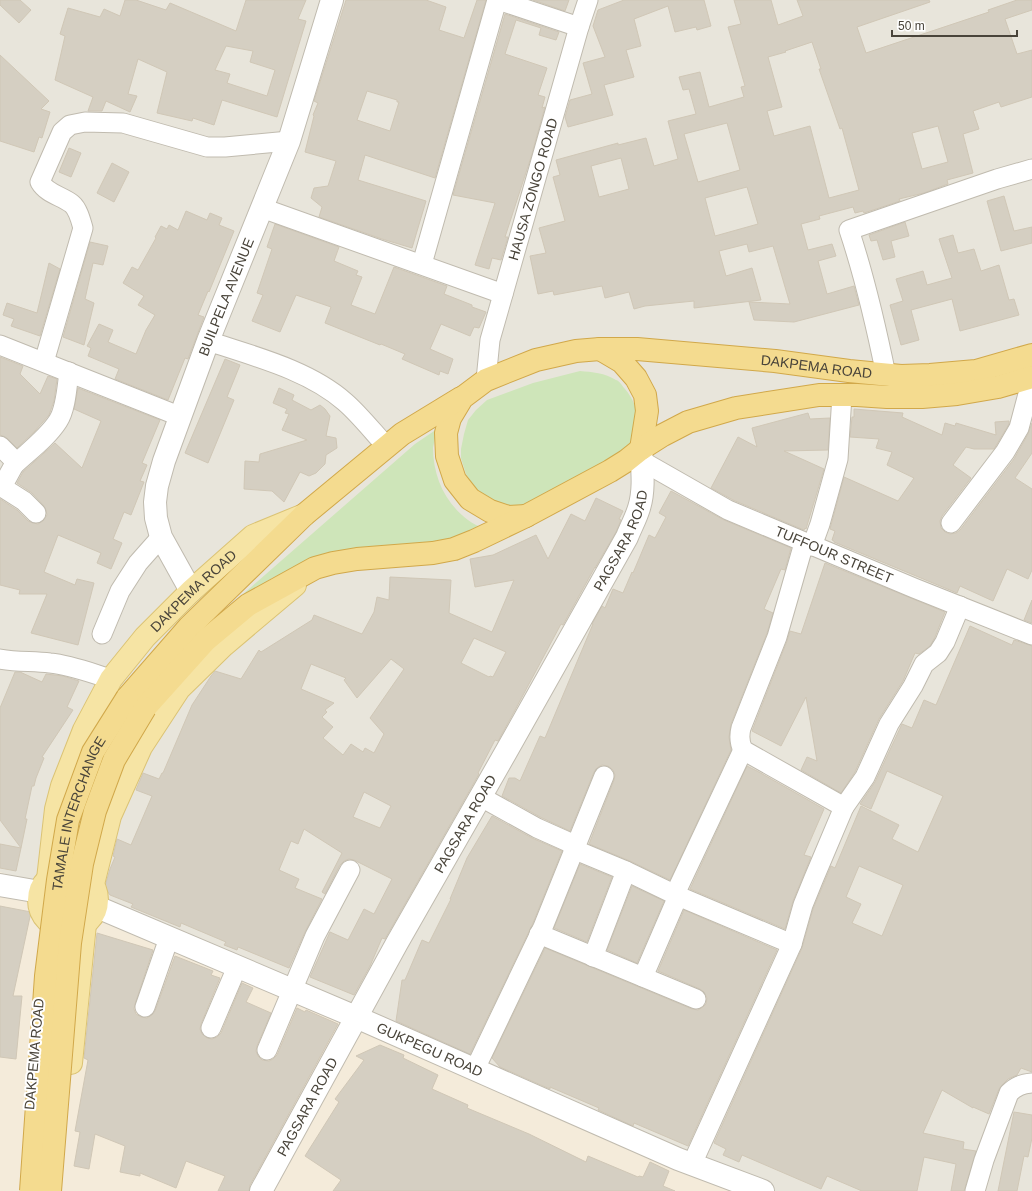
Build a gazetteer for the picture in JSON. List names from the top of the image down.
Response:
{
  "streets": {
    "highway": ["DAKPEMA ROAD", "TAMALE INTERCHANGE"],
    "street": [
      "HAUSA ZONGO ROAD",
      "BUILPELA AVENUE",
      "PAGSARA ROAD",
      "TUFFOUR STREET",
      "GUKPEGU ROAD"
    ]
  },
  "crossings": [
    ["HAUSA ZONGO ROAD", "DAKPEMA ROAD"],
    ["BUILPELA AVENUE", "DAKPEMA ROAD"],
    ["DAKPEMA ROAD", "PAGSARA ROAD"],
    ["DAKPEMA ROAD", "TUFFOUR STREET"],
    ["DAKPEMA ROAD", "TAMALE INTERCHANGE"],
    ["DAKPEMA ROAD", "GUKPEGU ROAD"],
    ["PAGSARA ROAD", "TUFFOUR STREET"],
    ["PAGSARA ROAD", "GUKPEGU ROAD"]
  ],
  "scale_bar": "50 m"
}
